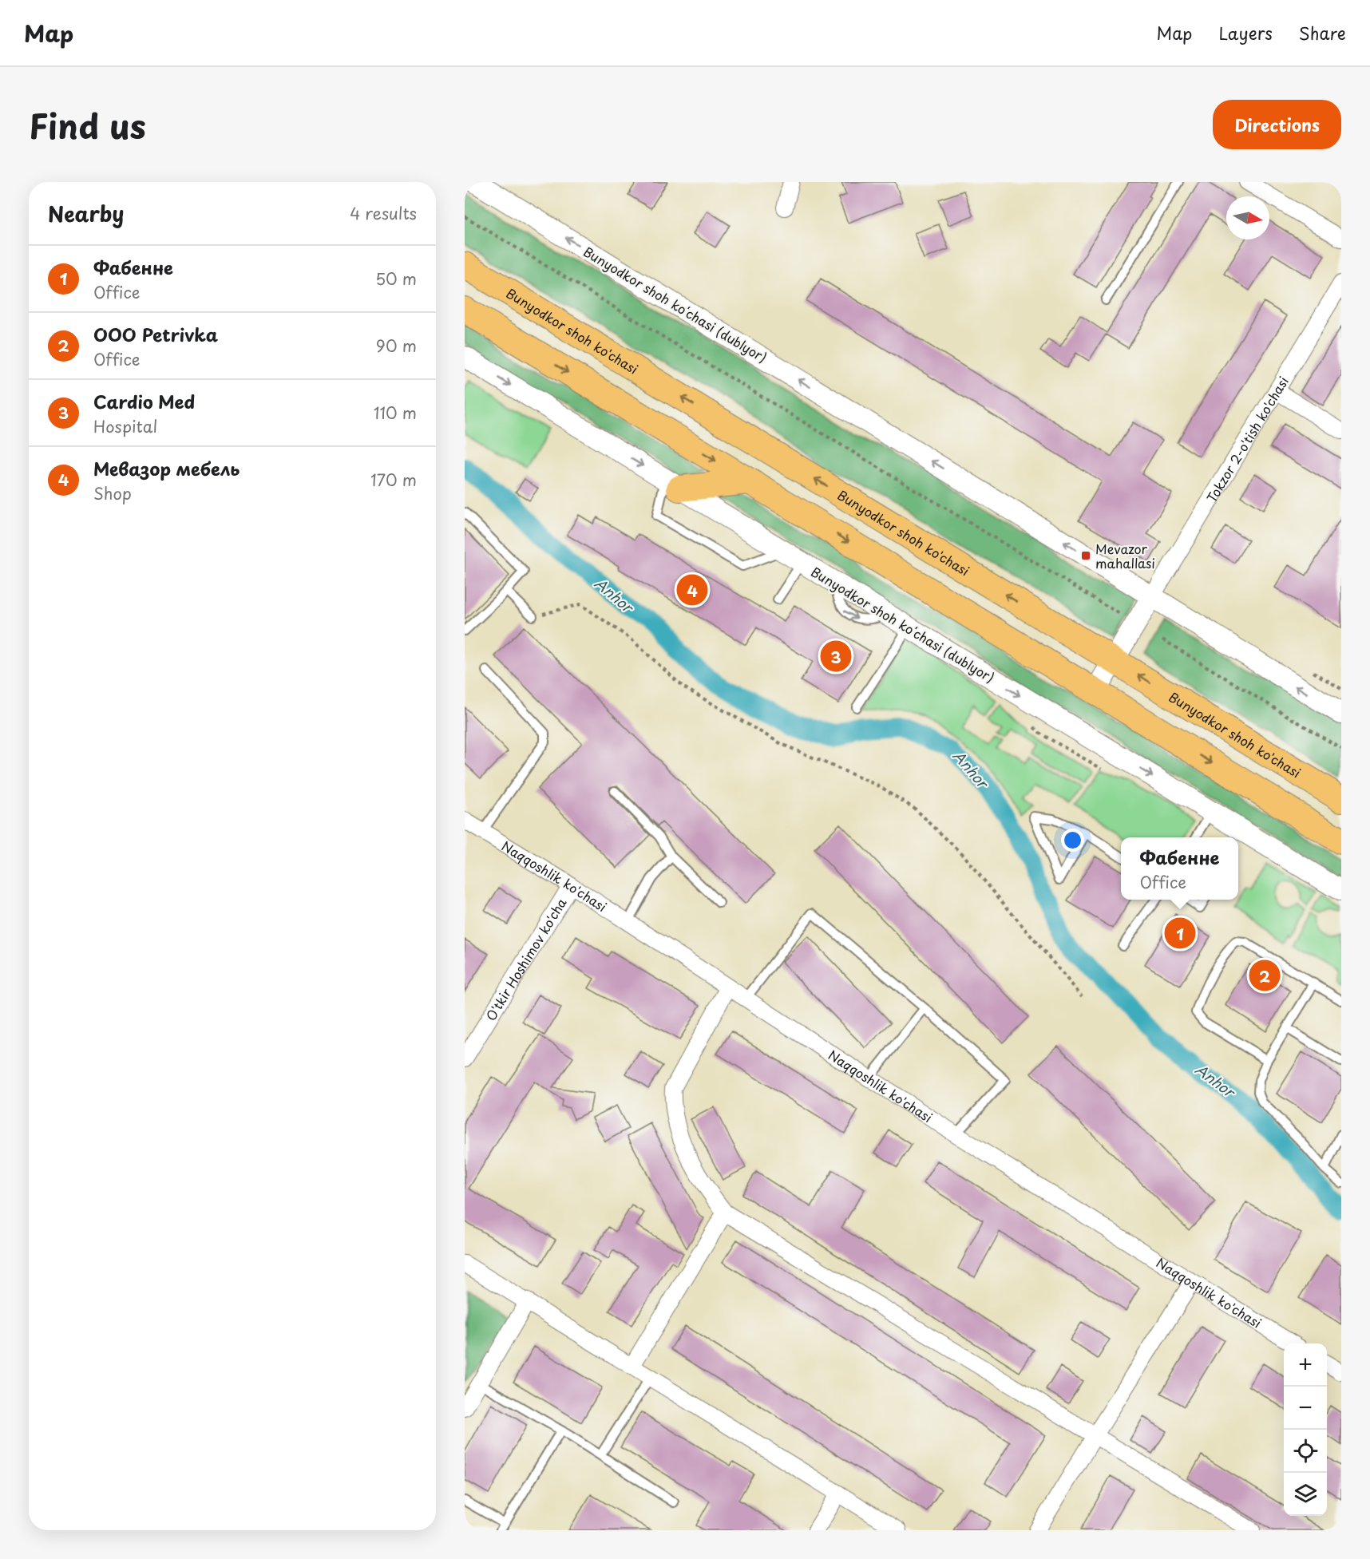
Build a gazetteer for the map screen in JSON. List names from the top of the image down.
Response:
{
  "streets": {
    "main road": ["Bunyodkor shoh ko'chasi"],
    "street": [
      "Bunyodkor shoh koʻchasi (dublyor)",
      "Tokzor 2-o'tish ko'chasi",
      "Naqqoshlik ko'chasi",
      "O'tkir Hoshimov ko'cha"
    ]
  },
  "crossings": [
    ["Bunyodkor shoh koʻchasi (dublyor)", "Tokzor 2-o'tish ko'chasi"],
    ["Naqqoshlik ko'chasi", "O'tkir Hoshimov ko'cha"]
  ],
  "water": ["Anhor"],
  "places": {
    "transit": ["Mevazor mahallasi"]
  },
  "north": "right",
  "page": {
    "header": "Map",
    "nav": ["Map", "Layers", "Share"],
    "title": "Find us",
    "buttons": "Directions",
    "heading": ["Nearby", "4 results"],
    "list": [
      {
        "mark": "1",
        "name": "Фабенне",
        "note": "Office",
        "value": "50 m"
      },
      {
        "mark": "2",
        "name": "ООО Petrivka",
        "note": "Office",
        "value": "90 m"
      },
      {
        "mark": "3",
        "name": "Cardio Med",
        "note": "Hospital",
        "value": "110 m"
      },
      {
        "mark": "4",
        "name": "Мевазор мебель",
        "note": "Shop",
        "value": "170 m"
      }
    ],
    "pins": [
      "4",
      "3",
      "1",
      "2"
    ],
    "popup": ["Фабенне", "Office"],
    "map_buttons": ["+", "−"]
  }
}
